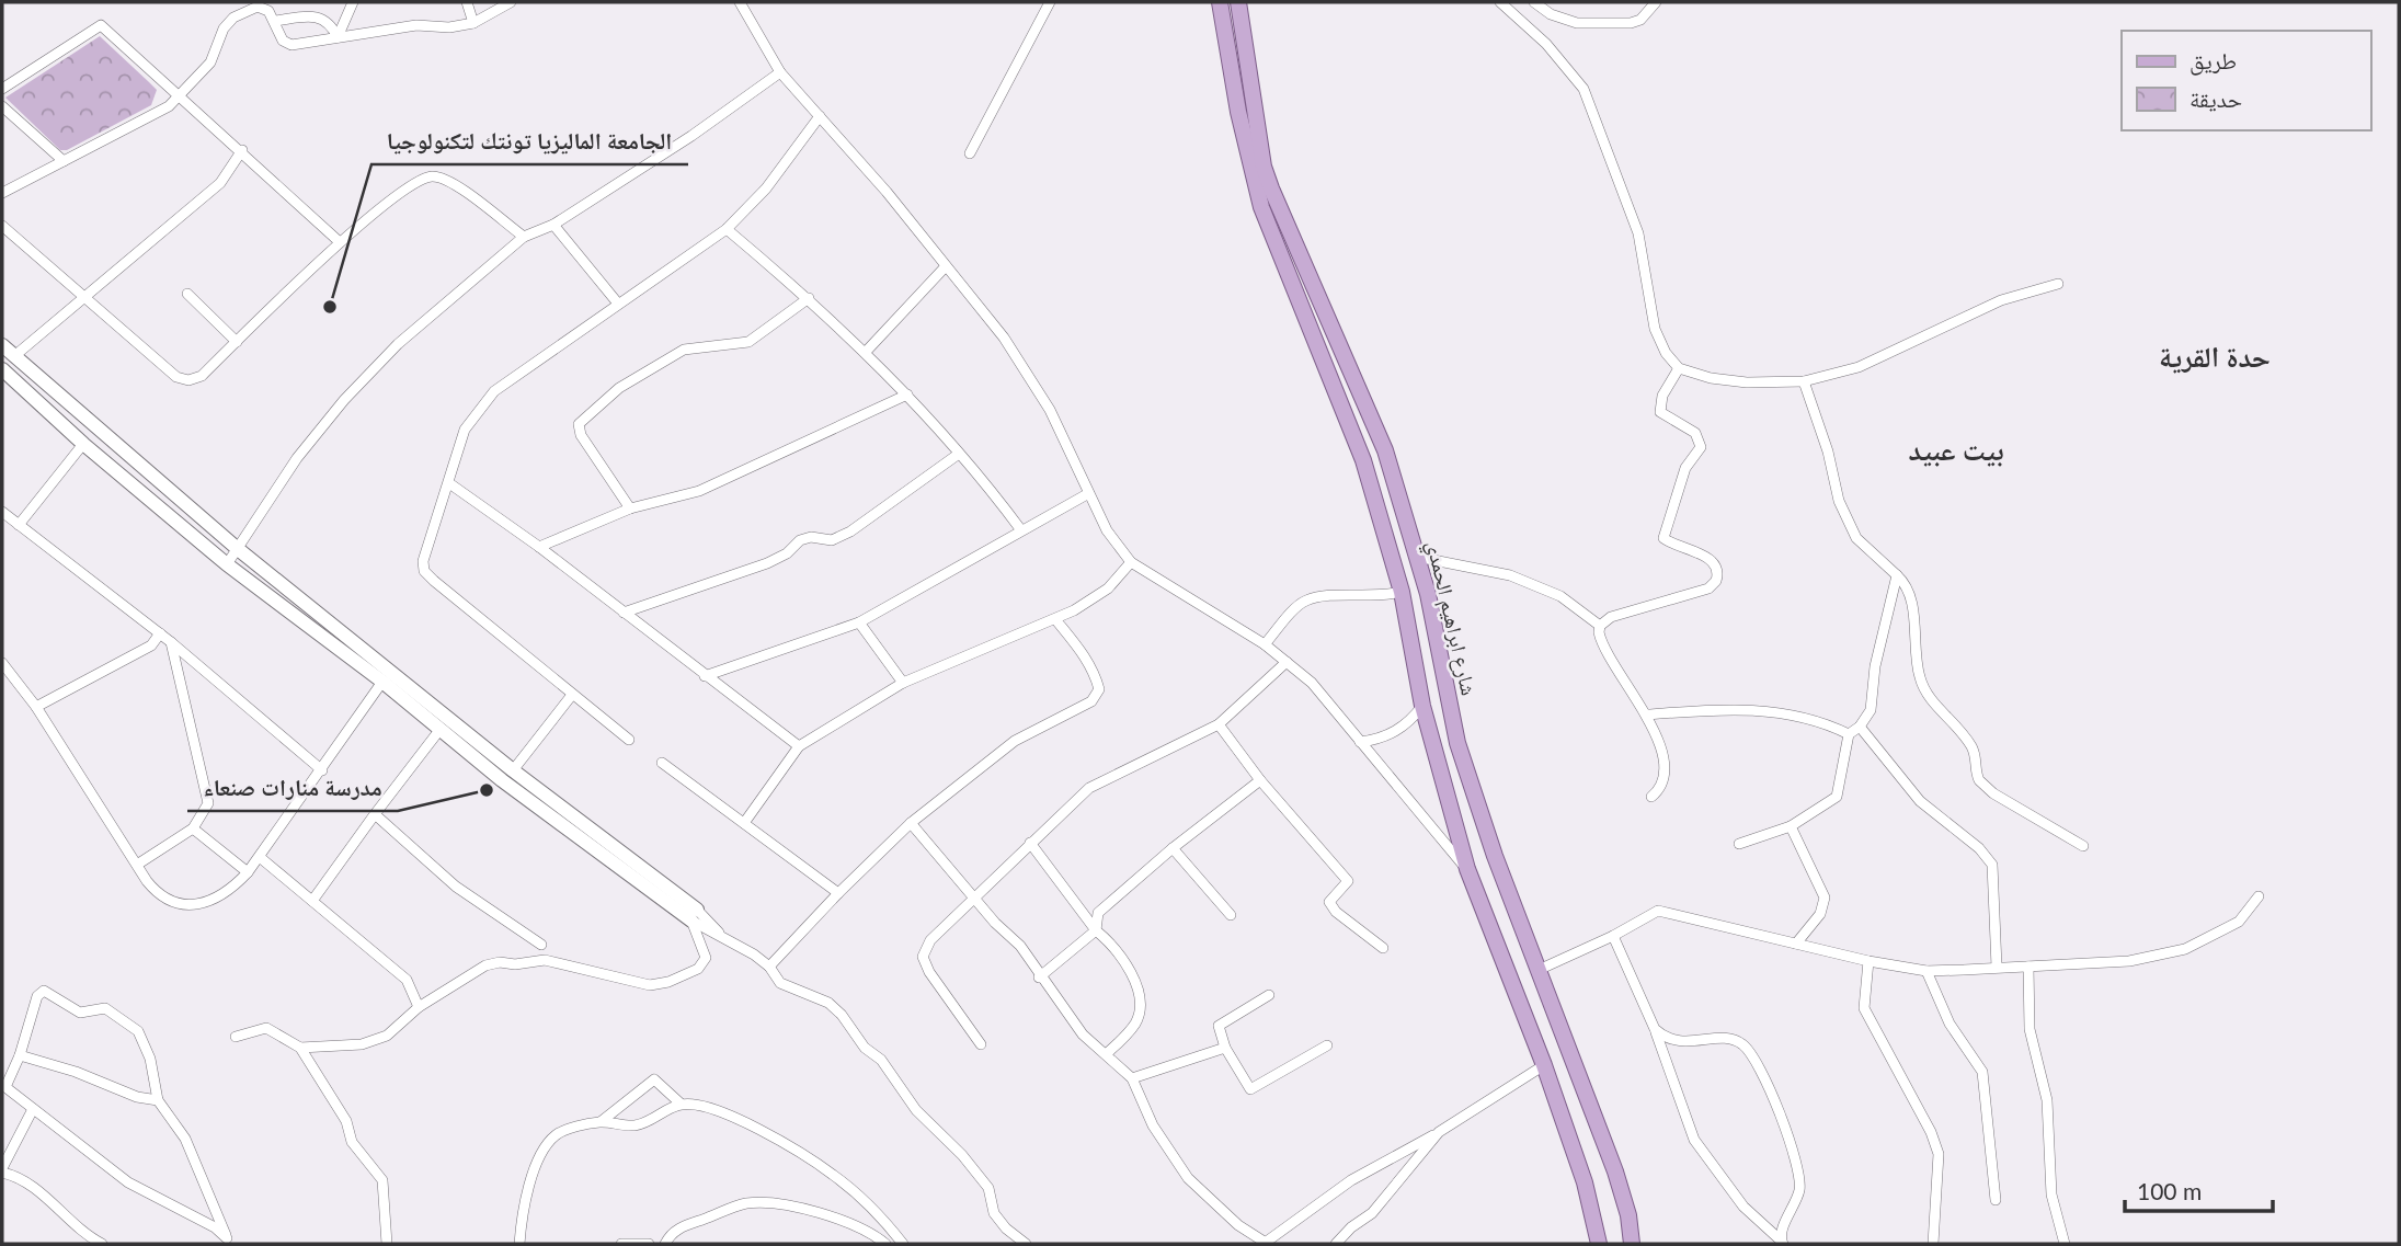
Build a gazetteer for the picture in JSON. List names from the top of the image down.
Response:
{
  "streets": {
    "main road": ["شارع ابراهيم الحمدي"]
  },
  "districts": ["حدة القرية", "بيت عبيد"],
  "places": ["الجامعة الماليزيا تونتك لتكنولوجيا", "مدرسة منارات صنعاء"],
  "legend": ["طريق", "حديقة"],
  "scale_bar": "100 m"
}
